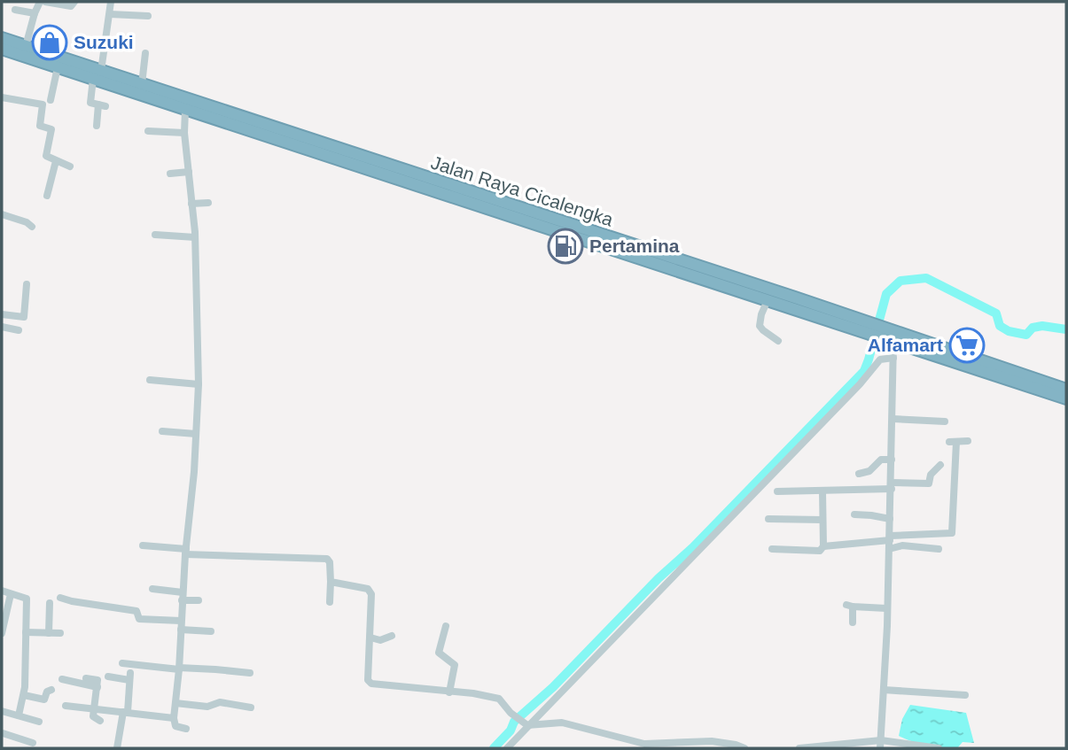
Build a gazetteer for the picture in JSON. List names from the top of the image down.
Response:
{
  "streets": {
    "highway": ["Jalan Raya Cicalengka"]
  },
  "places": {
    "shop": ["Suzuki"],
    "fuel station": ["Pertamina"],
    "supermarket": ["Alfamart"]
  }
}
